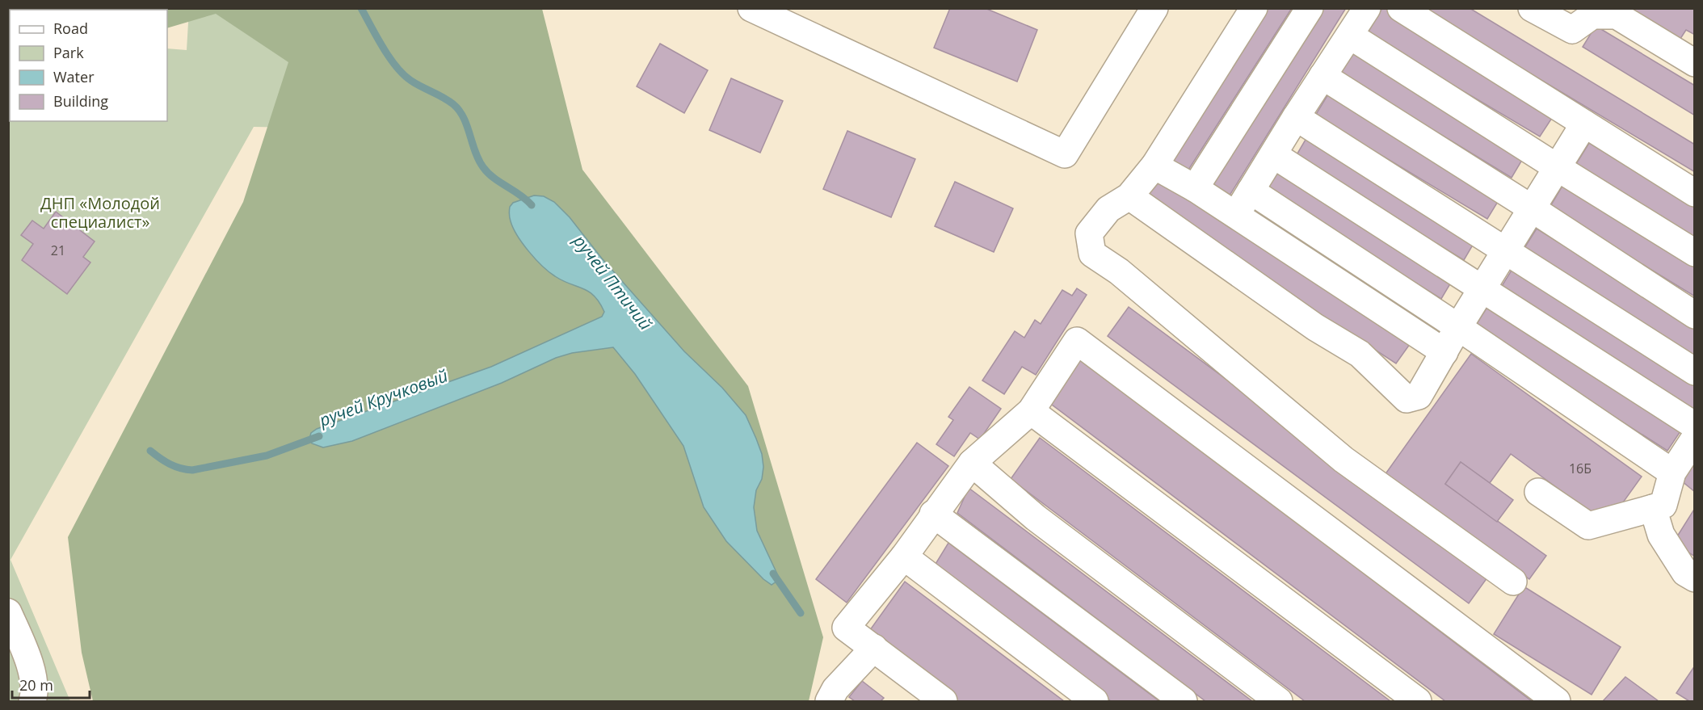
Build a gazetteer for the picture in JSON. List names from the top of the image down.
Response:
{
  "water": ["ручей Птичий", "ручей Кручковый"],
  "parks": ["ДНП «Молодой специалист»"],
  "house_numbers": ["21", "16Б"],
  "legend": [
    "Road",
    "Park",
    "Water",
    "Building"
  ],
  "scale_bar": "20 m"
}
